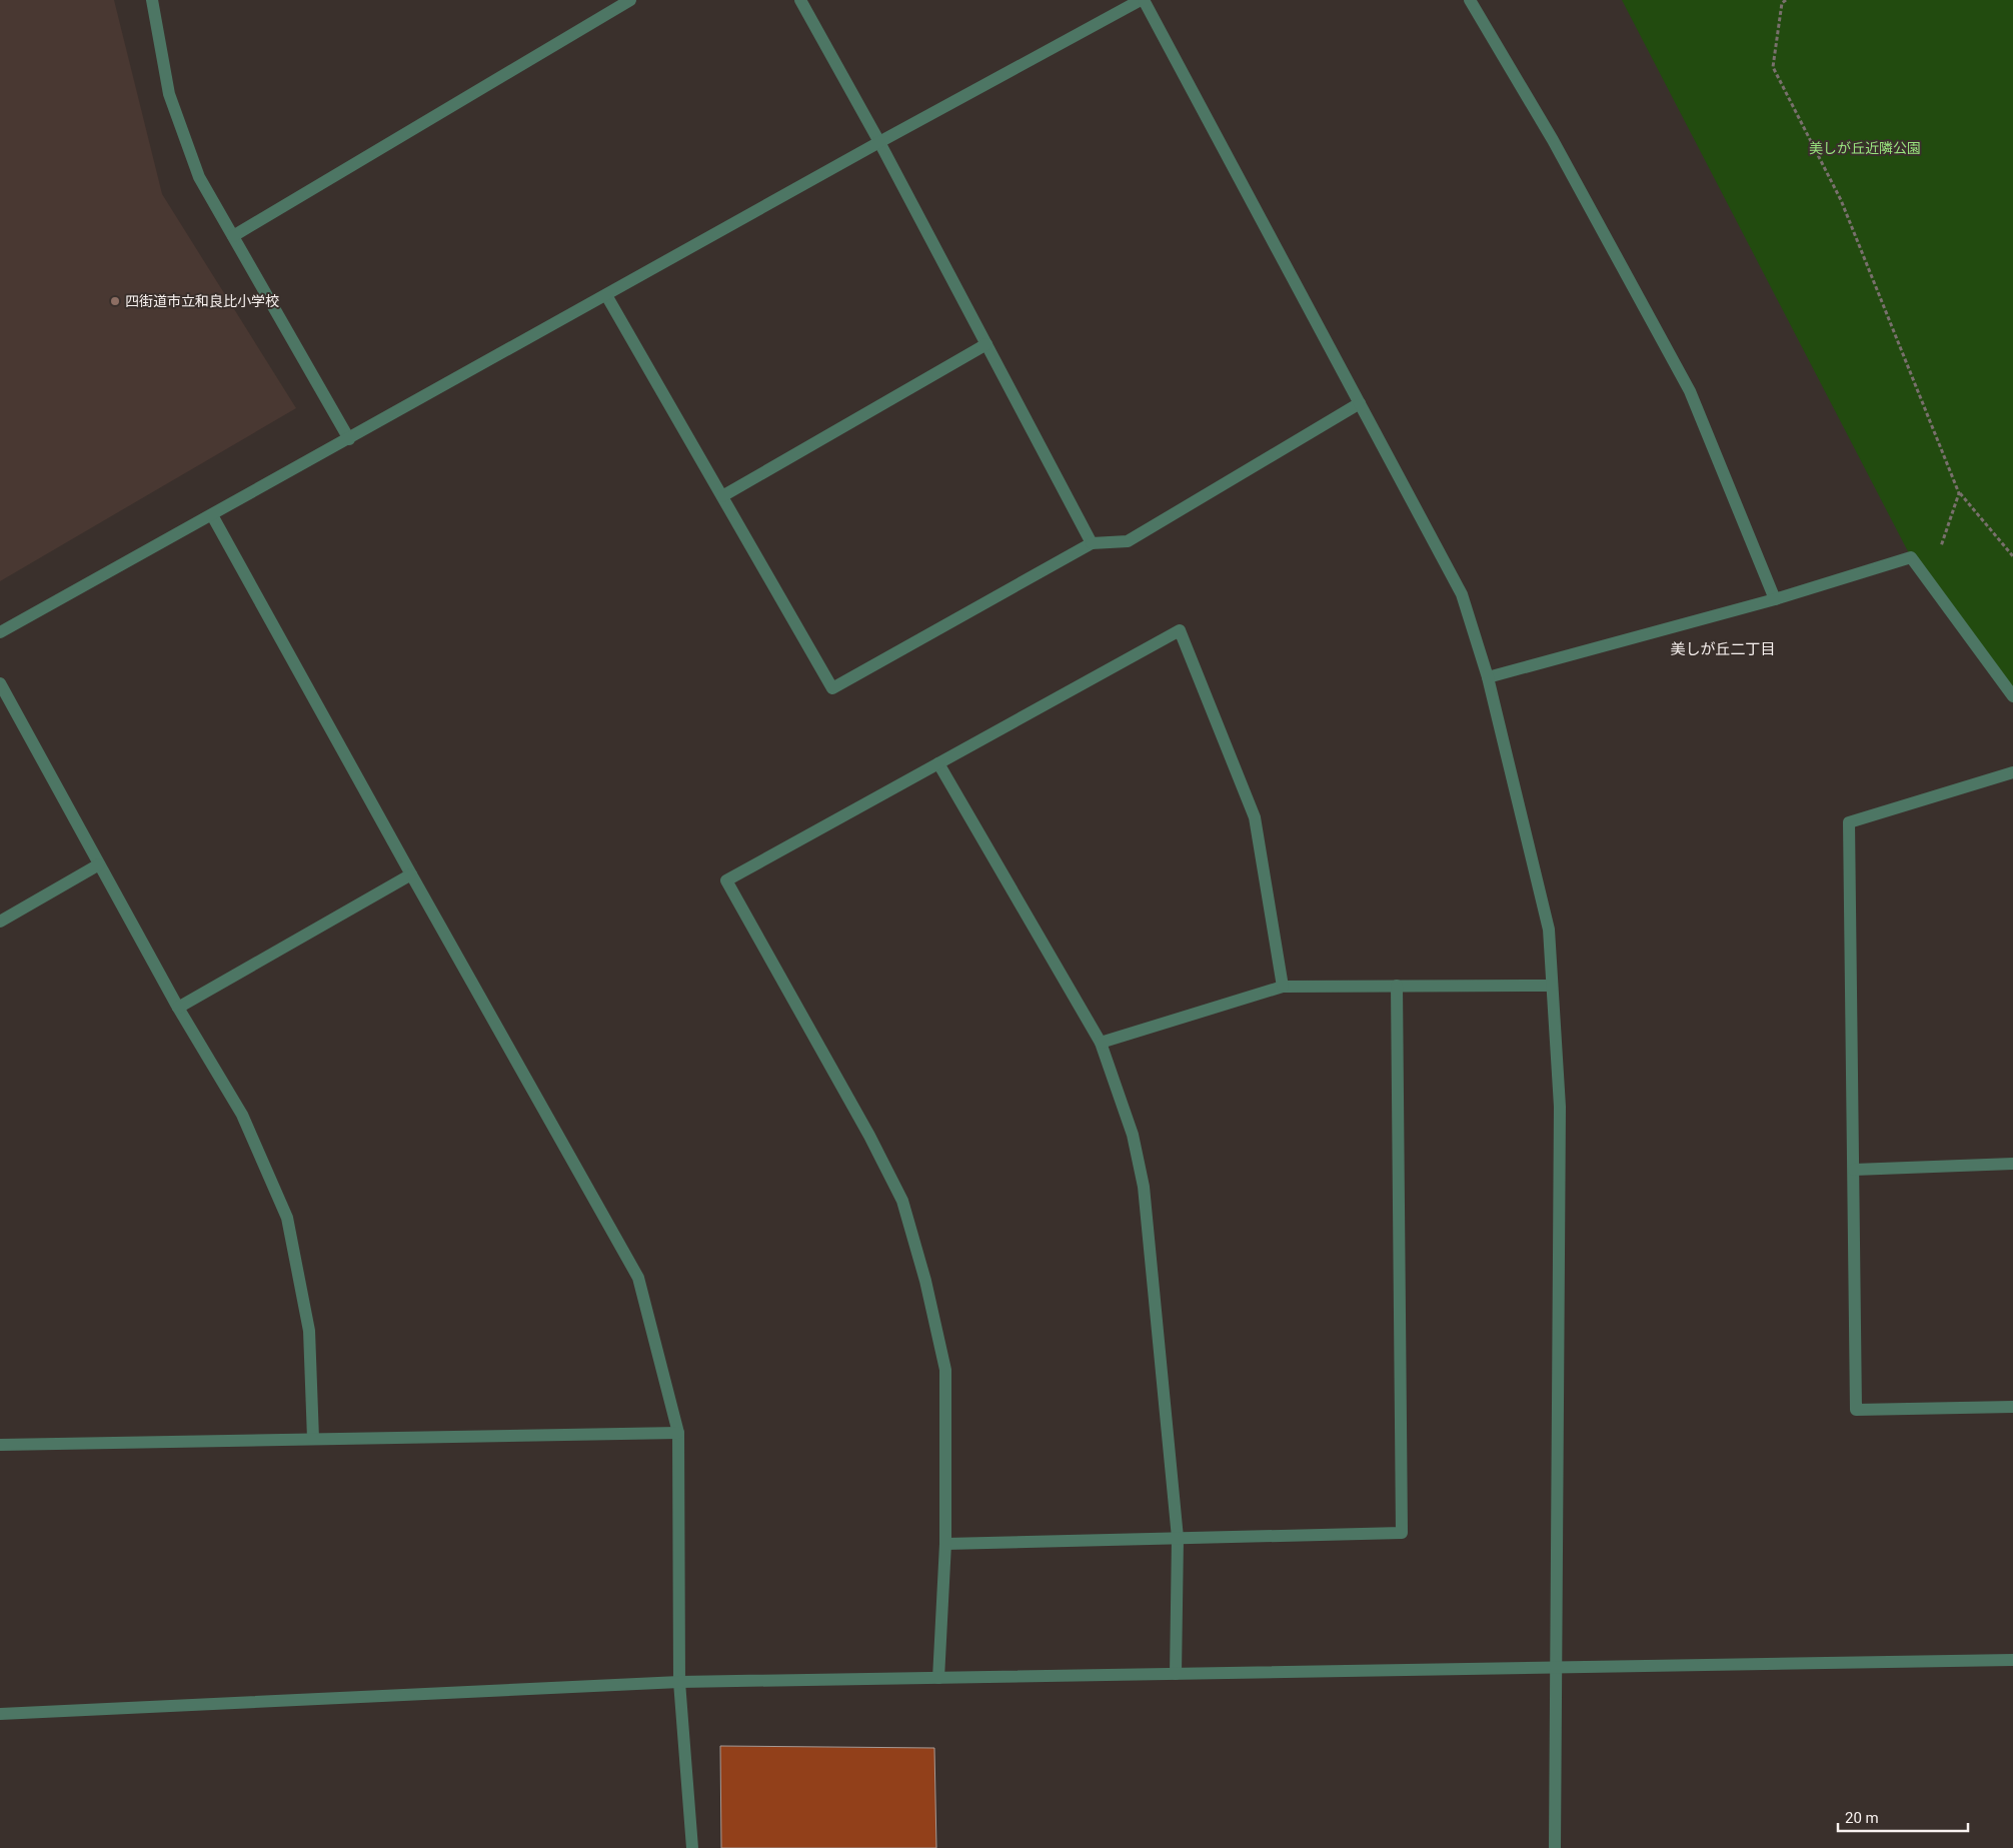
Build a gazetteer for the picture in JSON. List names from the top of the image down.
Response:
{
  "districts": ["美しが丘二丁目"],
  "parks": ["美しが丘近隣公園"],
  "places": ["四街道市立和良比小学校"],
  "scale_bar": "20 m"
}
